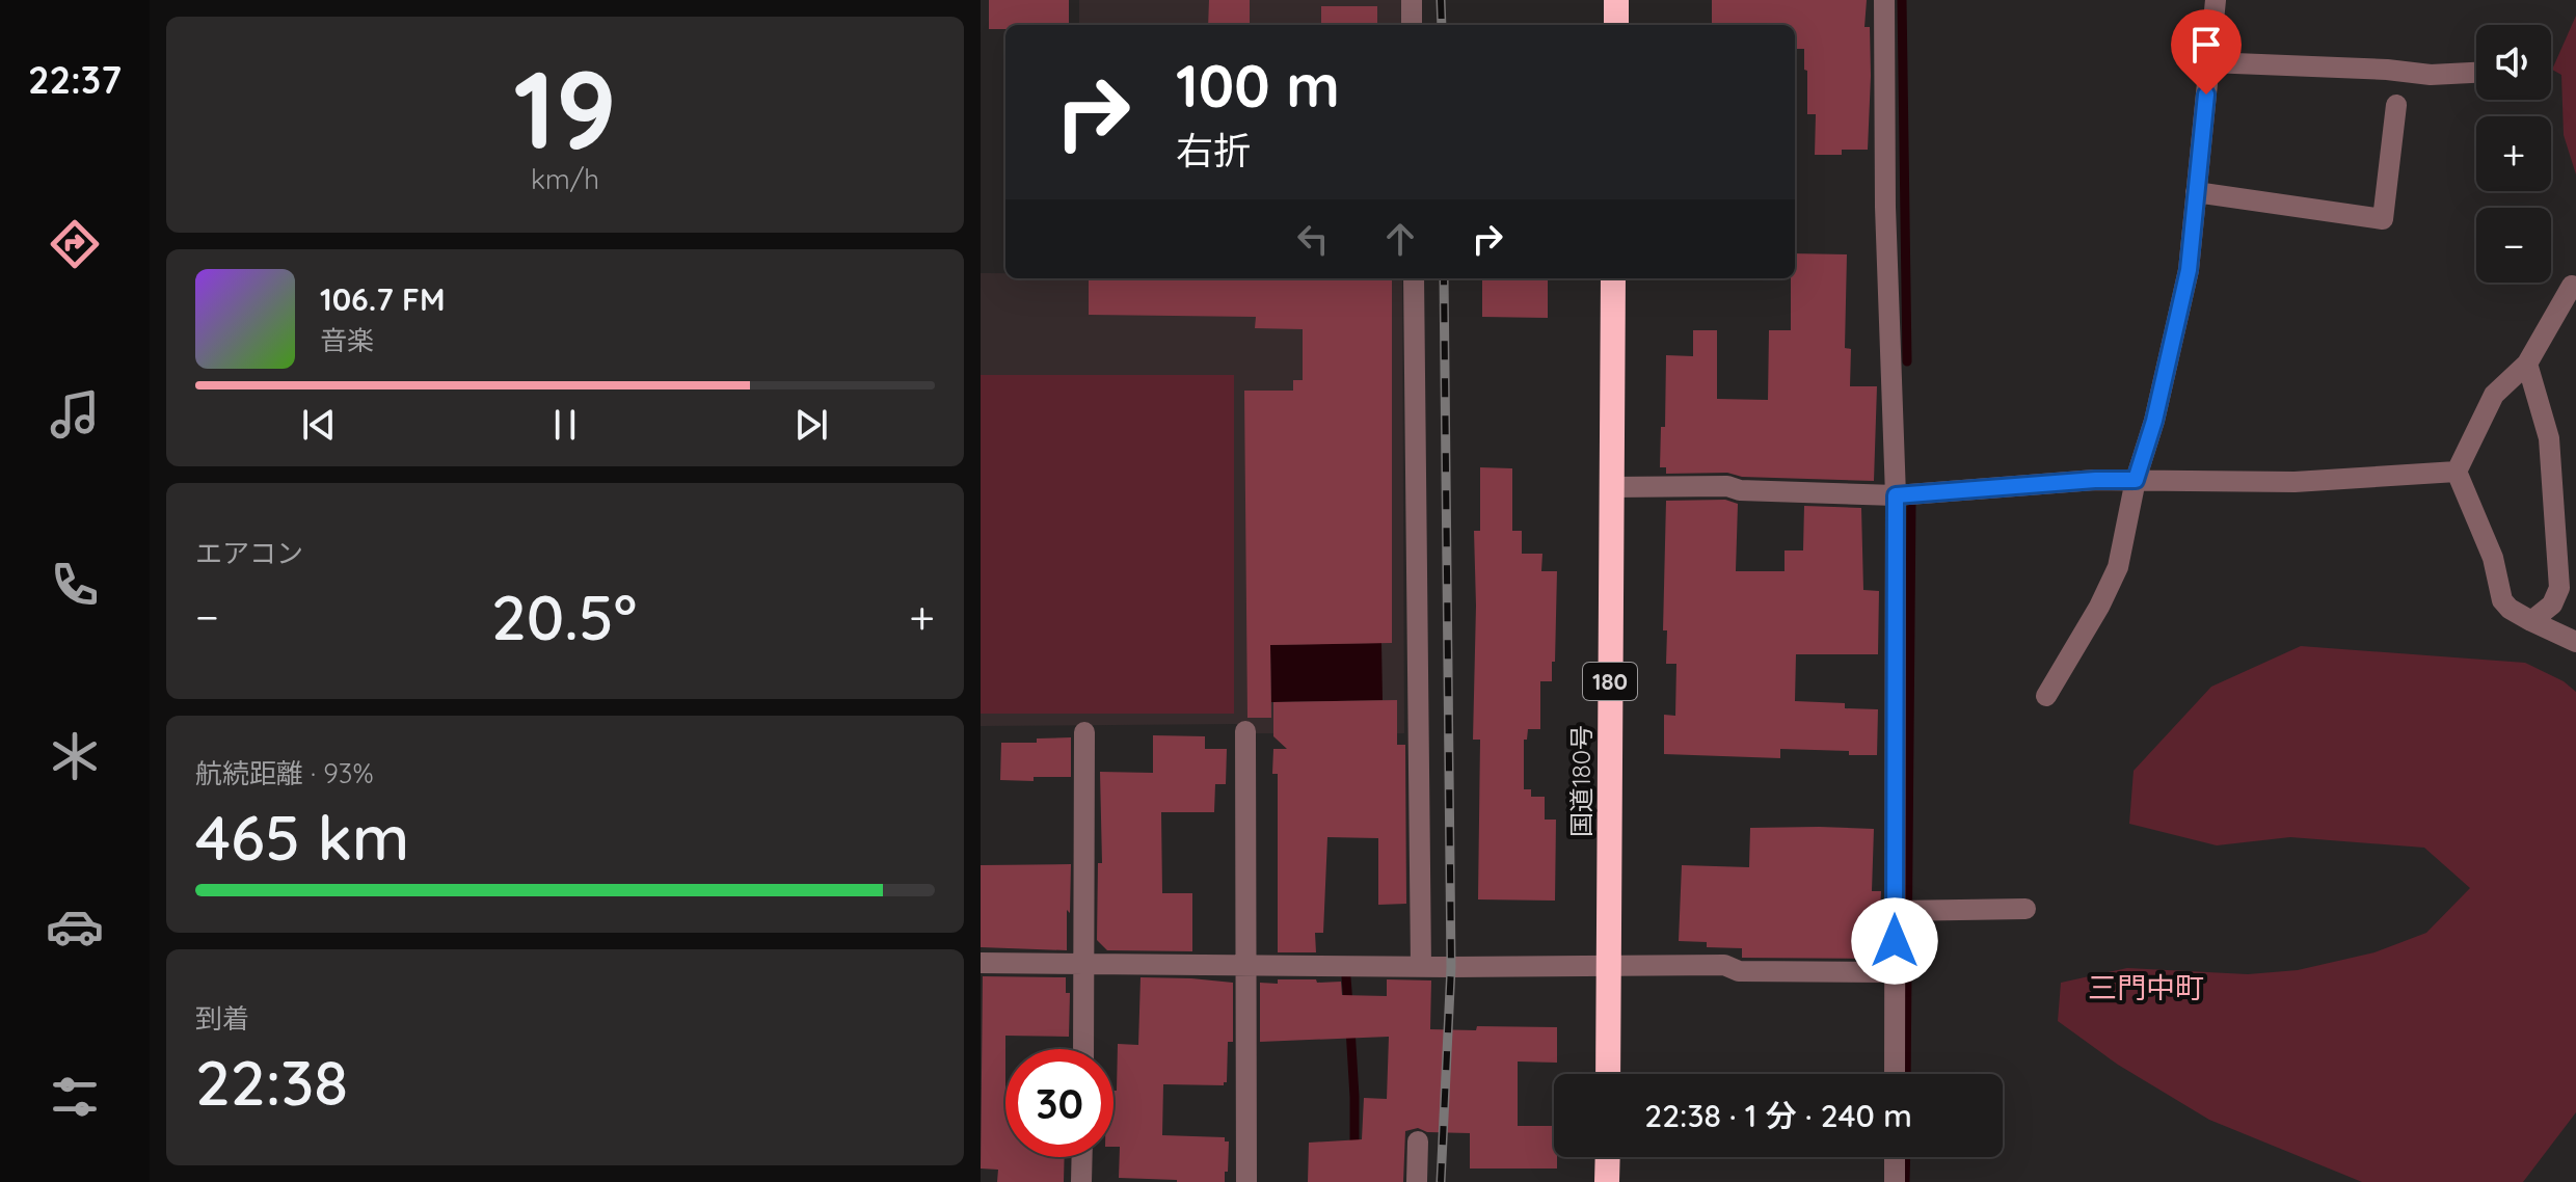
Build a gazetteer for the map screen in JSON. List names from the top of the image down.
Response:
{
  "streets": {
    "highway": ["180", "国道180号"]
  },
  "districts": ["三門中町"],
  "page": {
    "tabs": "22:37",
    "tile": [
      ["19", "km/h"],
      "エアコン",
      ["航続距離 · 93%", "465 km"],
      ["到着", "22:38"]
    ],
    "map_buttons": ["+", "−"],
    "turn": ["100 m", "右折"],
    "song": ["106.7 FM", "音楽"],
    "heat": ["−", "20.5°", "+"],
    "limit": "30",
    "trip": "22:38 · 1 分 · 240 m"
  }
}
